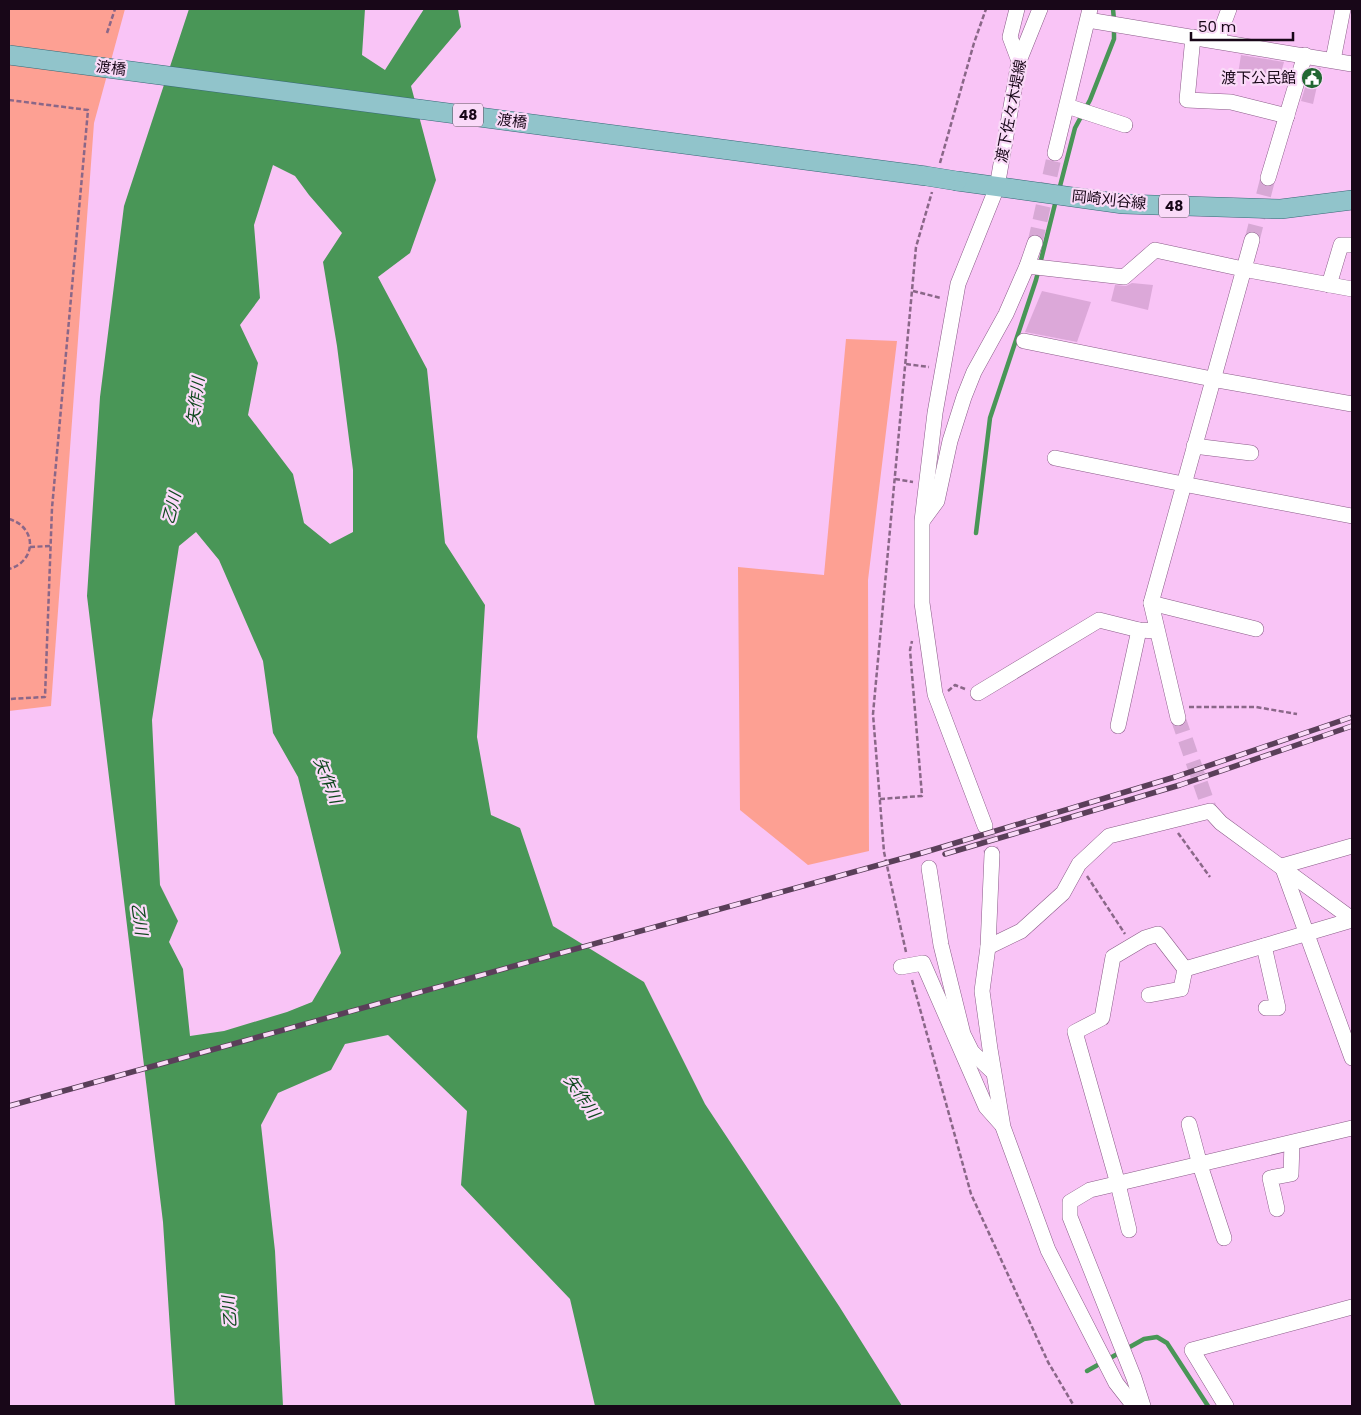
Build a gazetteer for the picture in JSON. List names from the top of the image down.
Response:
{
  "streets": {
    "main road": ["渡橋", "48", "岡崎刈谷線"],
    "street": ["渡下佐々木堤線"]
  },
  "crossings": [
    ["渡橋", "岡崎刈谷線"],
    ["渡下佐々木堤線", "岡崎刈谷線"]
  ],
  "water": ["矢作川", "乙川"],
  "places": {
    "public building": ["渡下公民館"]
  },
  "scale_bar": "50 m"
}
